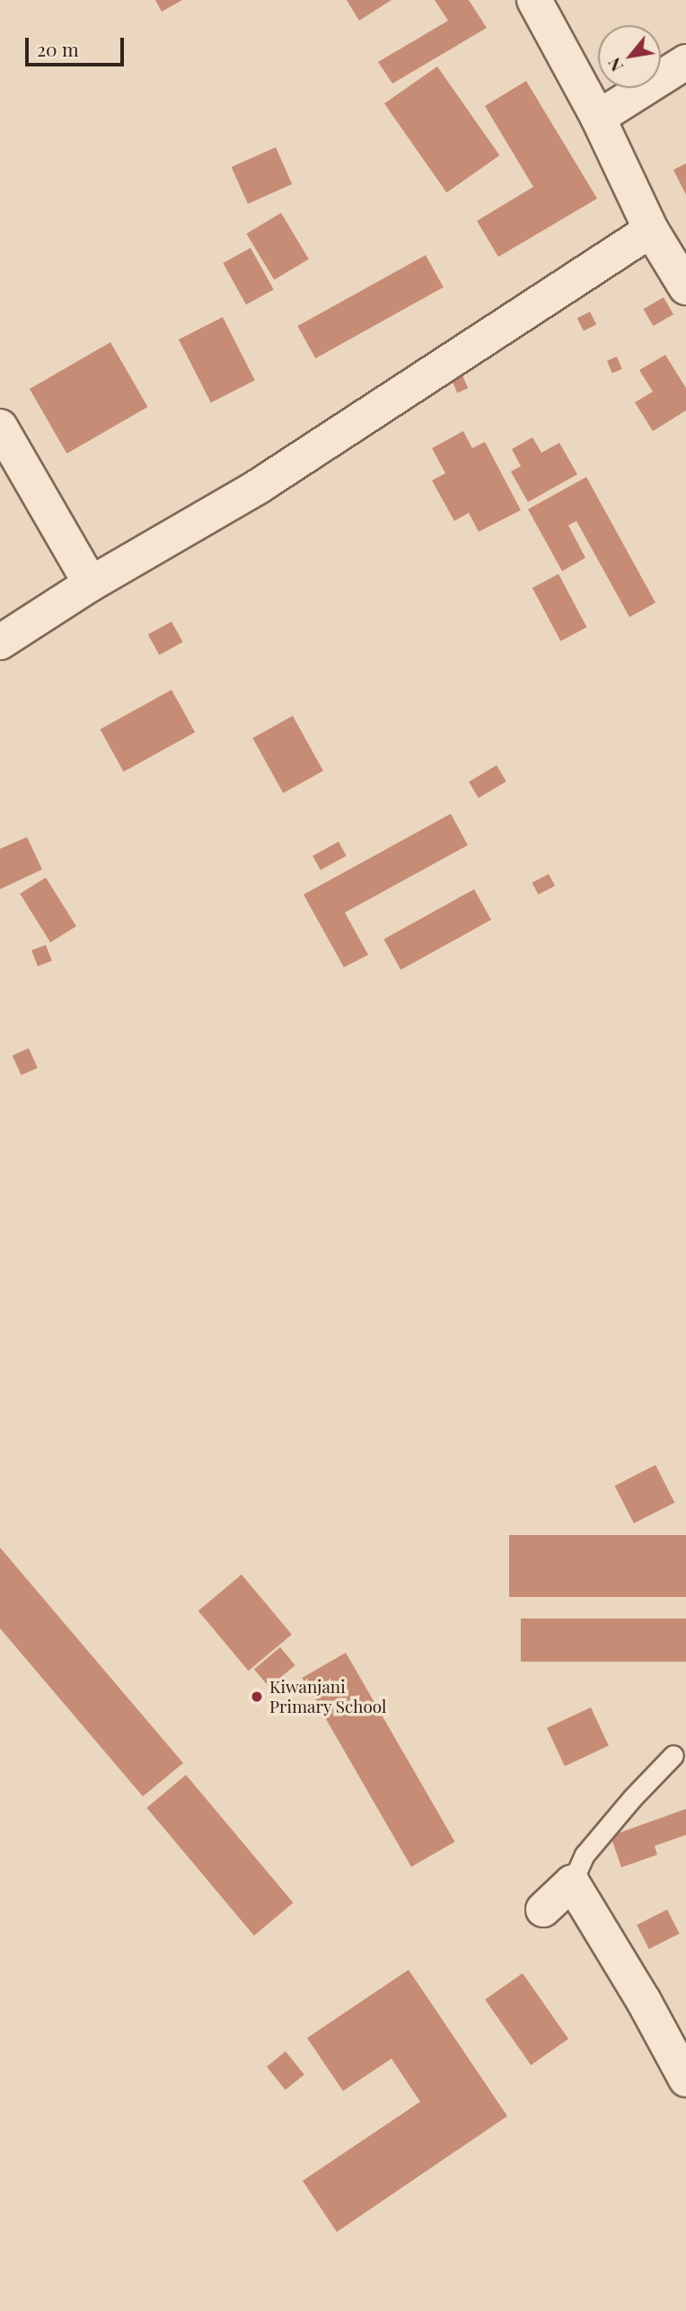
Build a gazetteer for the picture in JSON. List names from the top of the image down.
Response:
{
  "places": ["Kiwanjani Primary School"],
  "scale_bar": "20 m",
  "north": "bottom left"
}
